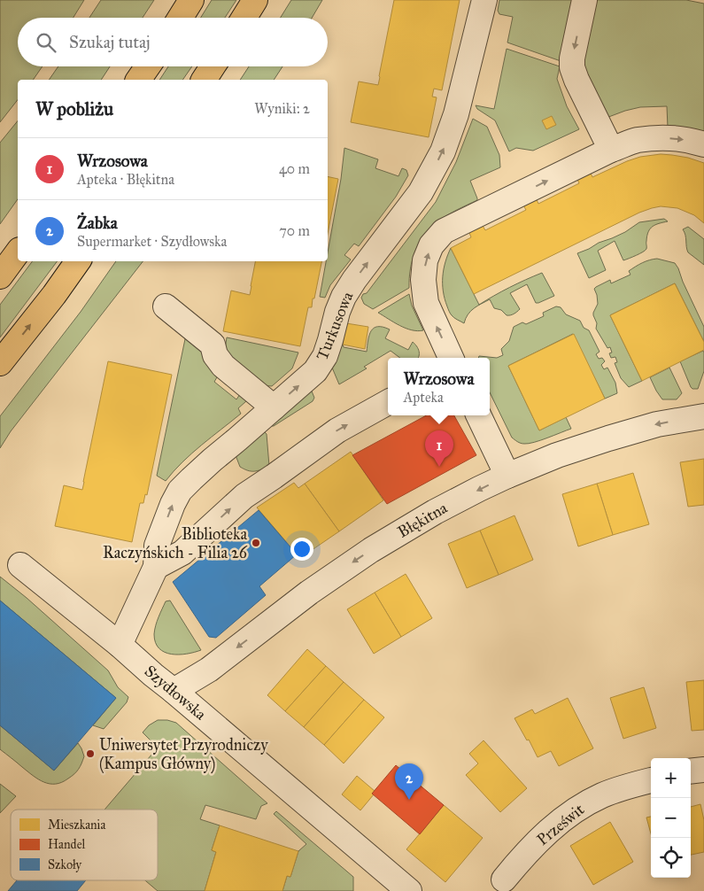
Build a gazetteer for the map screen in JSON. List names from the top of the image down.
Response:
{
  "streets": {
    "street": [
      "Turkusowa",
      "Błękitna",
      "Szydłowska",
      "Prześwit"
    ]
  },
  "crossings": [
    ["Turkusowa", "Szydłowska"],
    ["Błękitna", "Szydłowska"]
  ],
  "places": ["Biblioteka Raczyńskich - Filia 26", "Uniwersytet Przyrodniczy (Kampus Główny)"],
  "legend": ["Mieszkania", "Handel", "Szkoły"],
  "page": {
    "search": "Szukaj tutaj",
    "heading": ["W pobliżu", "Wyniki: 2"],
    "list": [
      {
        "mark": "1",
        "name": "Wrzosowa",
        "note": "Apteka · Błękitna",
        "value": "40 m"
      },
      {
        "mark": "2",
        "name": "Żabka",
        "note": "Supermarket · Szydłowska",
        "value": "70 m"
      }
    ],
    "popup": ["Wrzosowa", "Apteka"],
    "pins": ["1", "2"],
    "map_buttons": ["+", "−"]
  }
}
